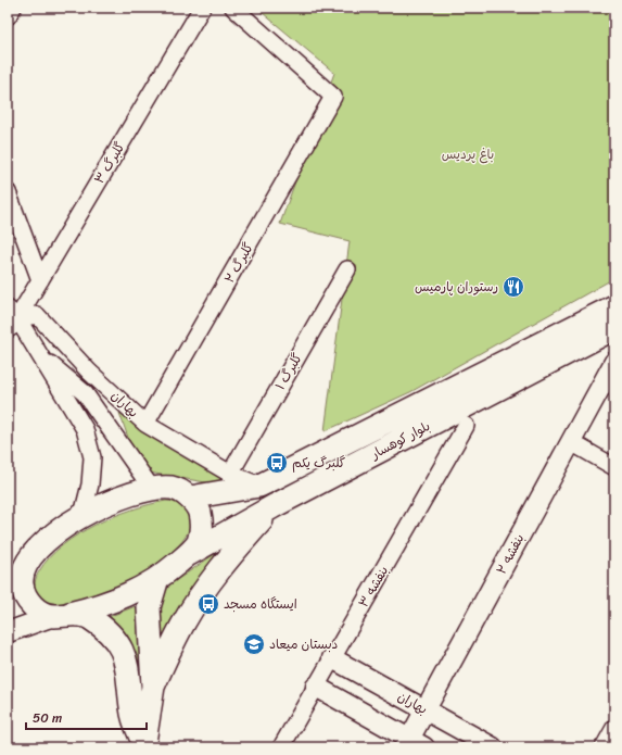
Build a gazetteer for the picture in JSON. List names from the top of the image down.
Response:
{
  "streets": {
    "main road": ["بلوار کوهسار"],
    "street": [
      "گلبرگ ۳",
      "گلبرگ ۲",
      "گلبرگ ۱",
      "بهاران",
      "بنفشه ۲",
      "بنفشه ۳"
    ]
  },
  "crossings": [
    ["گلبرگ ۲", "بهاران"],
    ["گلبرگ ۱", "بهاران"],
    ["بهاران", "بلوار کوهسار"],
    ["بهاران", "بنفشه ۲"],
    ["بهاران", "بنفشه ۳"]
  ],
  "parks": ["باغ پردیس"],
  "places": {
    "restaurant": ["رستوران پارمیس"],
    "bus stop": ["گلبرگ یکم", "ایستگاه مسجد"],
    "school or university": ["دبستان میعاد"]
  },
  "scale_bar": "50 m"
}
